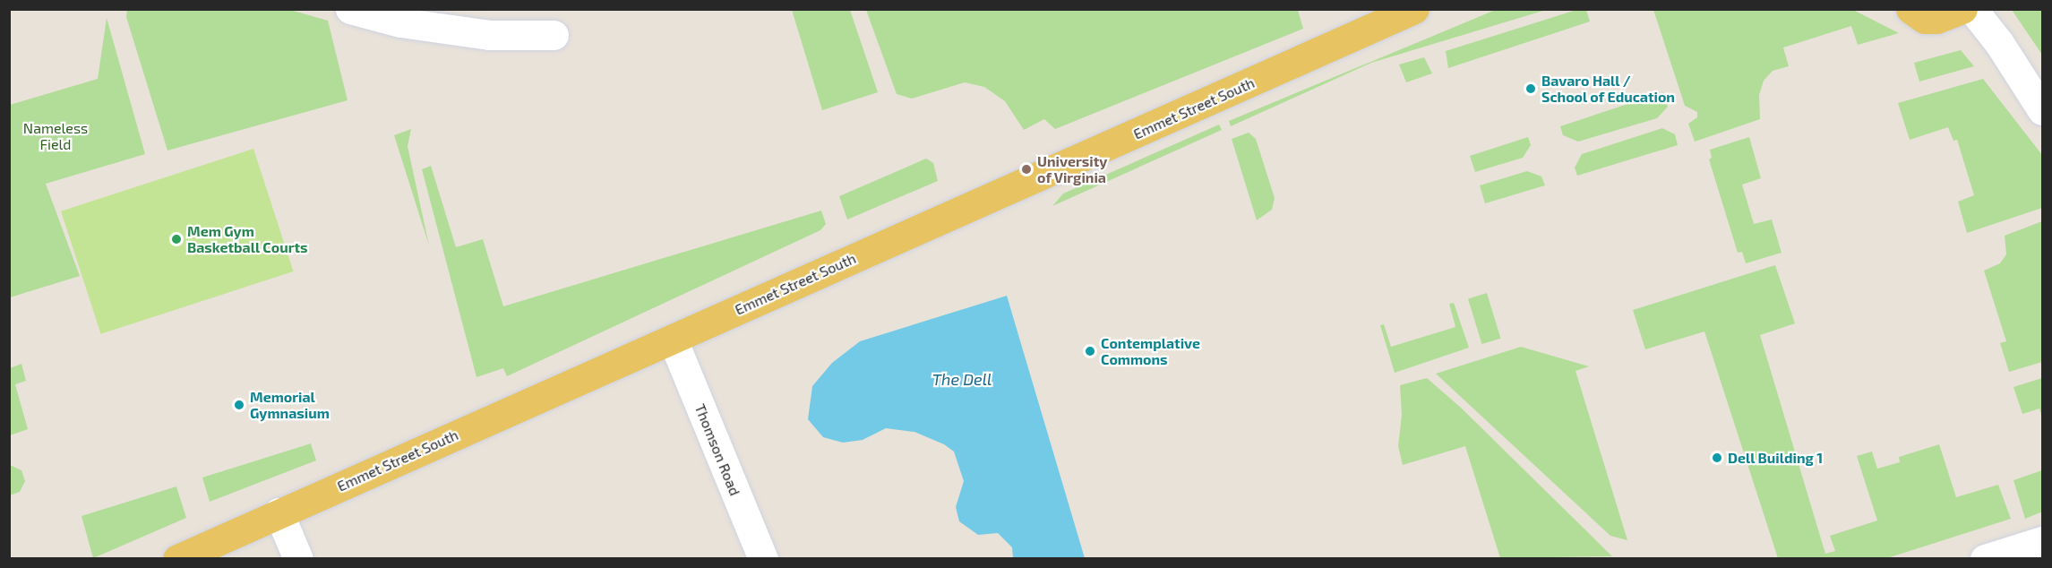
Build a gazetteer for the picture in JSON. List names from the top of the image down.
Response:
{
  "streets": {
    "main road": ["Emmet Street South"],
    "street": ["Thomson Road"]
  },
  "crossings": [
    ["Emmet Street South", "Thomson Road"]
  ],
  "water": ["The Dell"],
  "parks": ["Nameless Field"],
  "places": [
    "Bavaro Hall / School of Education",
    "University of Virginia",
    "Mem Gym Basketball Courts",
    "Contemplative Commons",
    "Memorial Gymnasium",
    "Dell Building 1"
  ]
}
